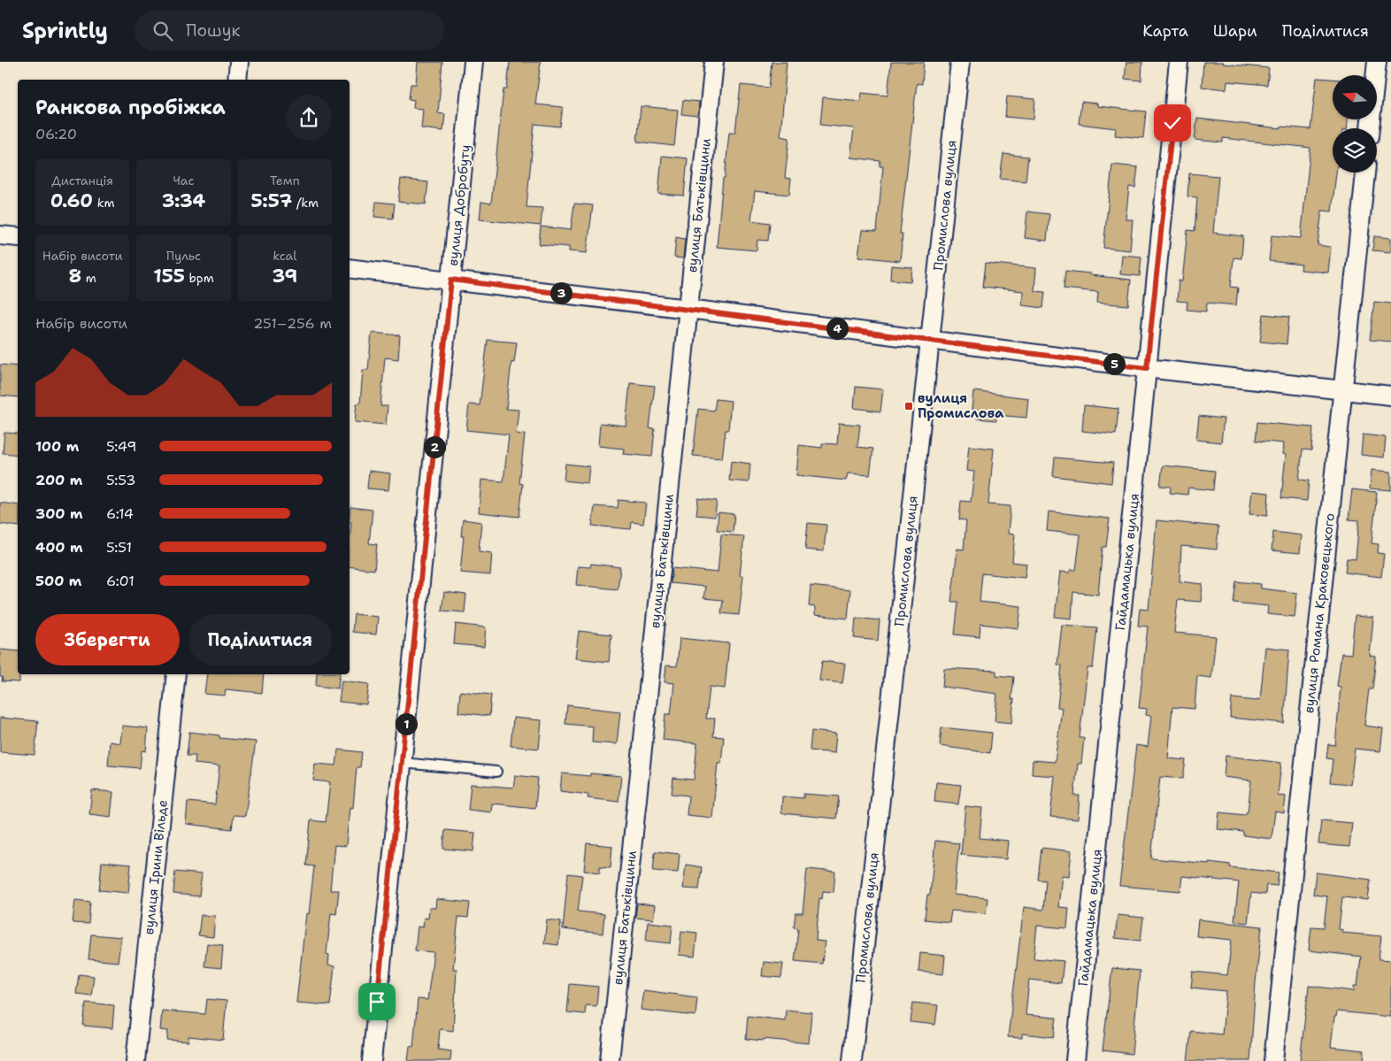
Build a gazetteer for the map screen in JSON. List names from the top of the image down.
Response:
{
  "streets": {
    "street": [
      "вулиця Добробуту",
      "вулиця Батьківщини",
      "Промислова вулиця",
      "Гайдамацька вулиця",
      "вулиця Романа Краковецького",
      "вулиця Ірини Вільде"
    ]
  },
  "places": {
    "transit": ["вулиця Промислова"]
  },
  "north": "left",
  "page": {
    "header": "Sprintly",
    "search": "Пошук",
    "nav": ["Карта", "Шари", "Поділитися"],
    "heading": ["Ранкова пробіжка", "06:20"],
    "stats": [
      ["Дистанція", "0.60 km"],
      ["Час", "3:34"],
      ["Темп", "5:57 /km"],
      ["Набір висоти", "8 m"],
      ["Пульс", "155 bpm"],
      ["kcal", "39"]
    ],
    "pins": [
      "3",
      "4",
      "5",
      "2",
      "1"
    ],
    "chart": ["Набір висоти", "251–256 m"],
    "list": [
      {
        "name": "100 m",
        "note": "5:49"
      },
      {
        "name": "200 m",
        "note": "5:53"
      },
      {
        "name": "300 m",
        "note": "6:14"
      },
      {
        "name": "400 m",
        "note": "5:51"
      },
      {
        "name": "500 m",
        "note": "6:01"
      }
    ],
    "buttons": ["Зберегти", "Поділитися"]
  }
}
